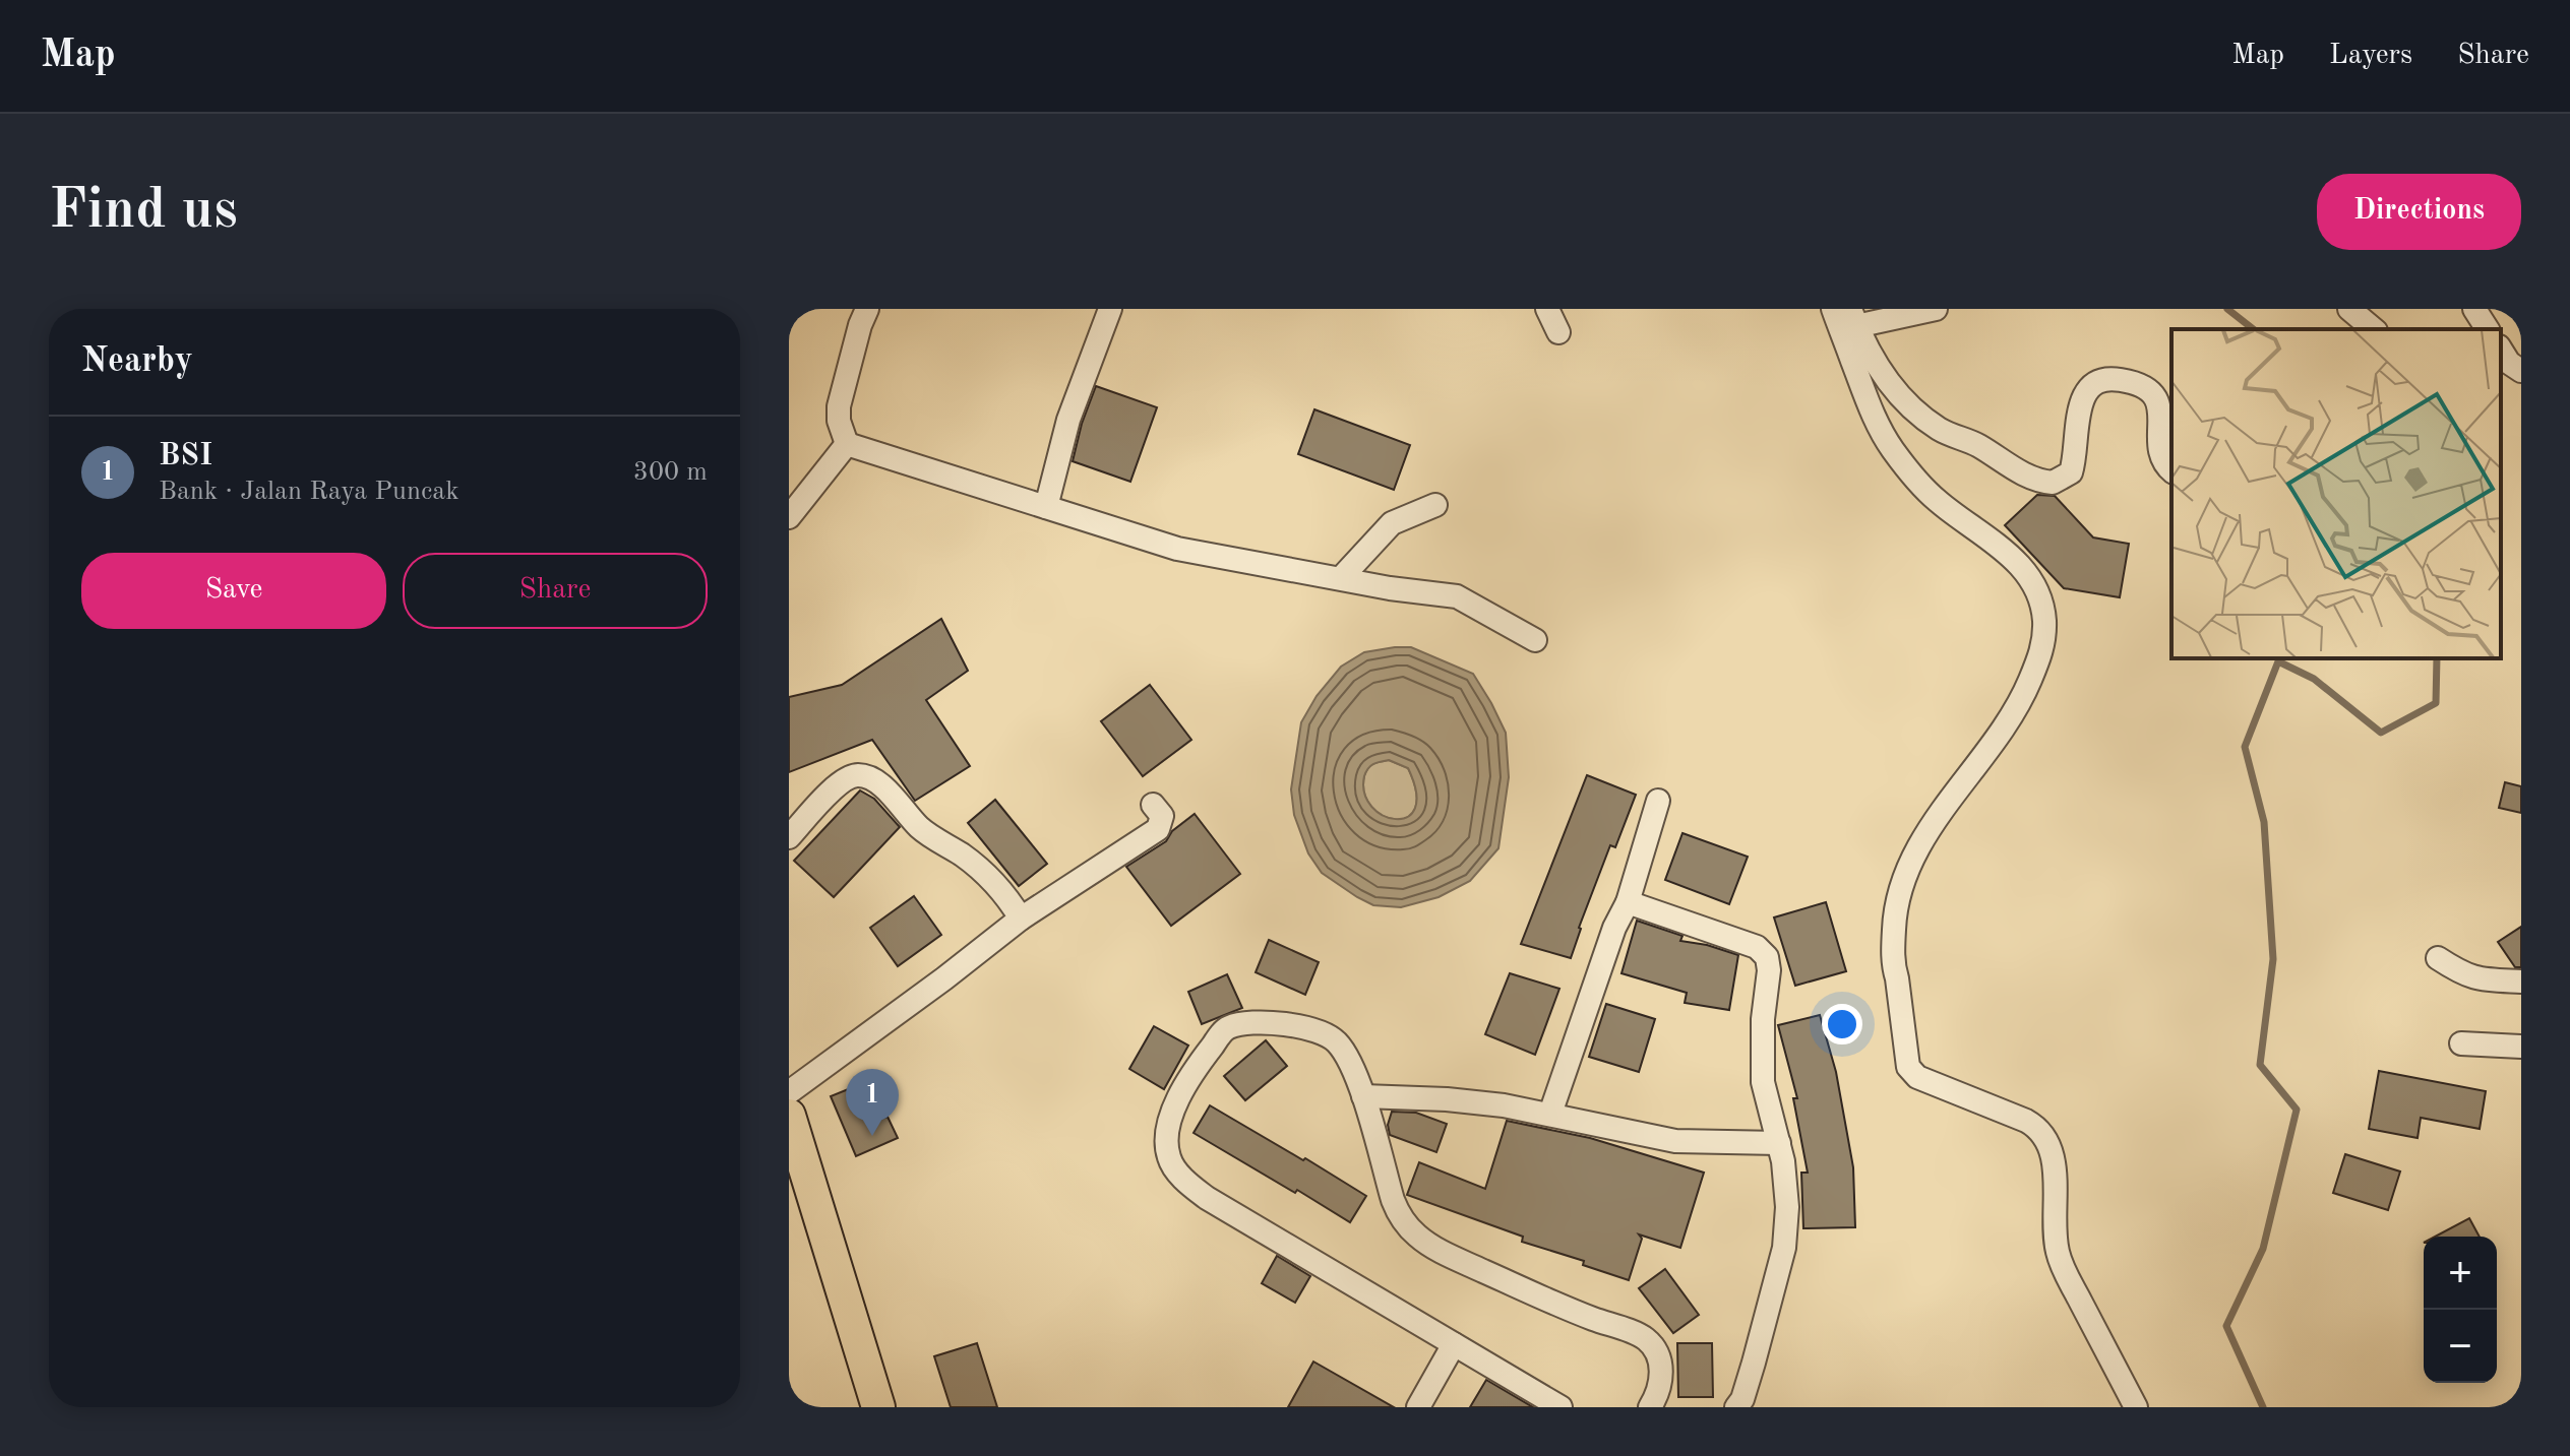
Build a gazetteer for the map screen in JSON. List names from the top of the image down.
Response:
{
  "page": {
    "header": "Map",
    "nav": ["Map", "Layers", "Share"],
    "buttons": [
      "Directions",
      ["Save", "Share"]
    ],
    "title": "Find us",
    "heading": "Nearby",
    "list": [
      {
        "mark": "1",
        "name": "BSI",
        "note": "Bank · Jalan Raya Puncak",
        "value": "300 m"
      }
    ],
    "pins": "1",
    "map_buttons": ["+", "−"]
  }
}
